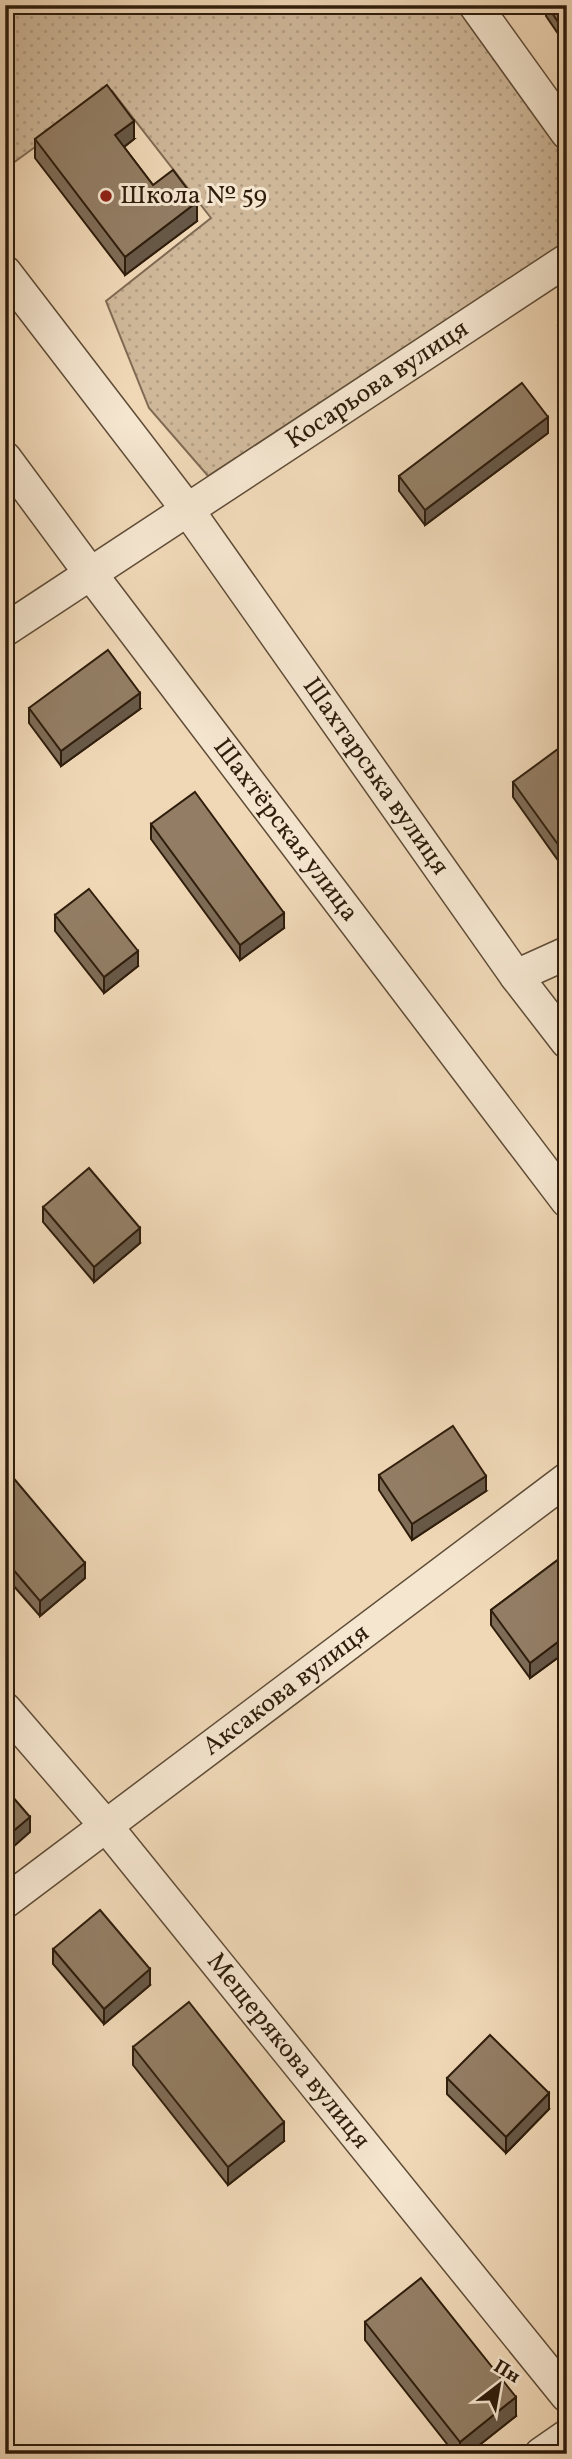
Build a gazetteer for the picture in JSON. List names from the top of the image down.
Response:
{
  "streets": {
    "street": [
      "Косарьова вулиця",
      "Шахтарська вулиця",
      "Шахтёрская улица",
      "Аксакова вулиця",
      "Мещерякова вулиця"
    ]
  },
  "crossings": [
    ["Косарьова вулиця", "Шахтарська вулиця"],
    ["Косарьова вулиця", "Шахтёрская улица"],
    ["Аксакова вулиця", "Мещерякова вулиця"]
  ],
  "places": ["Школа № 59"],
  "north": "top right"
}
